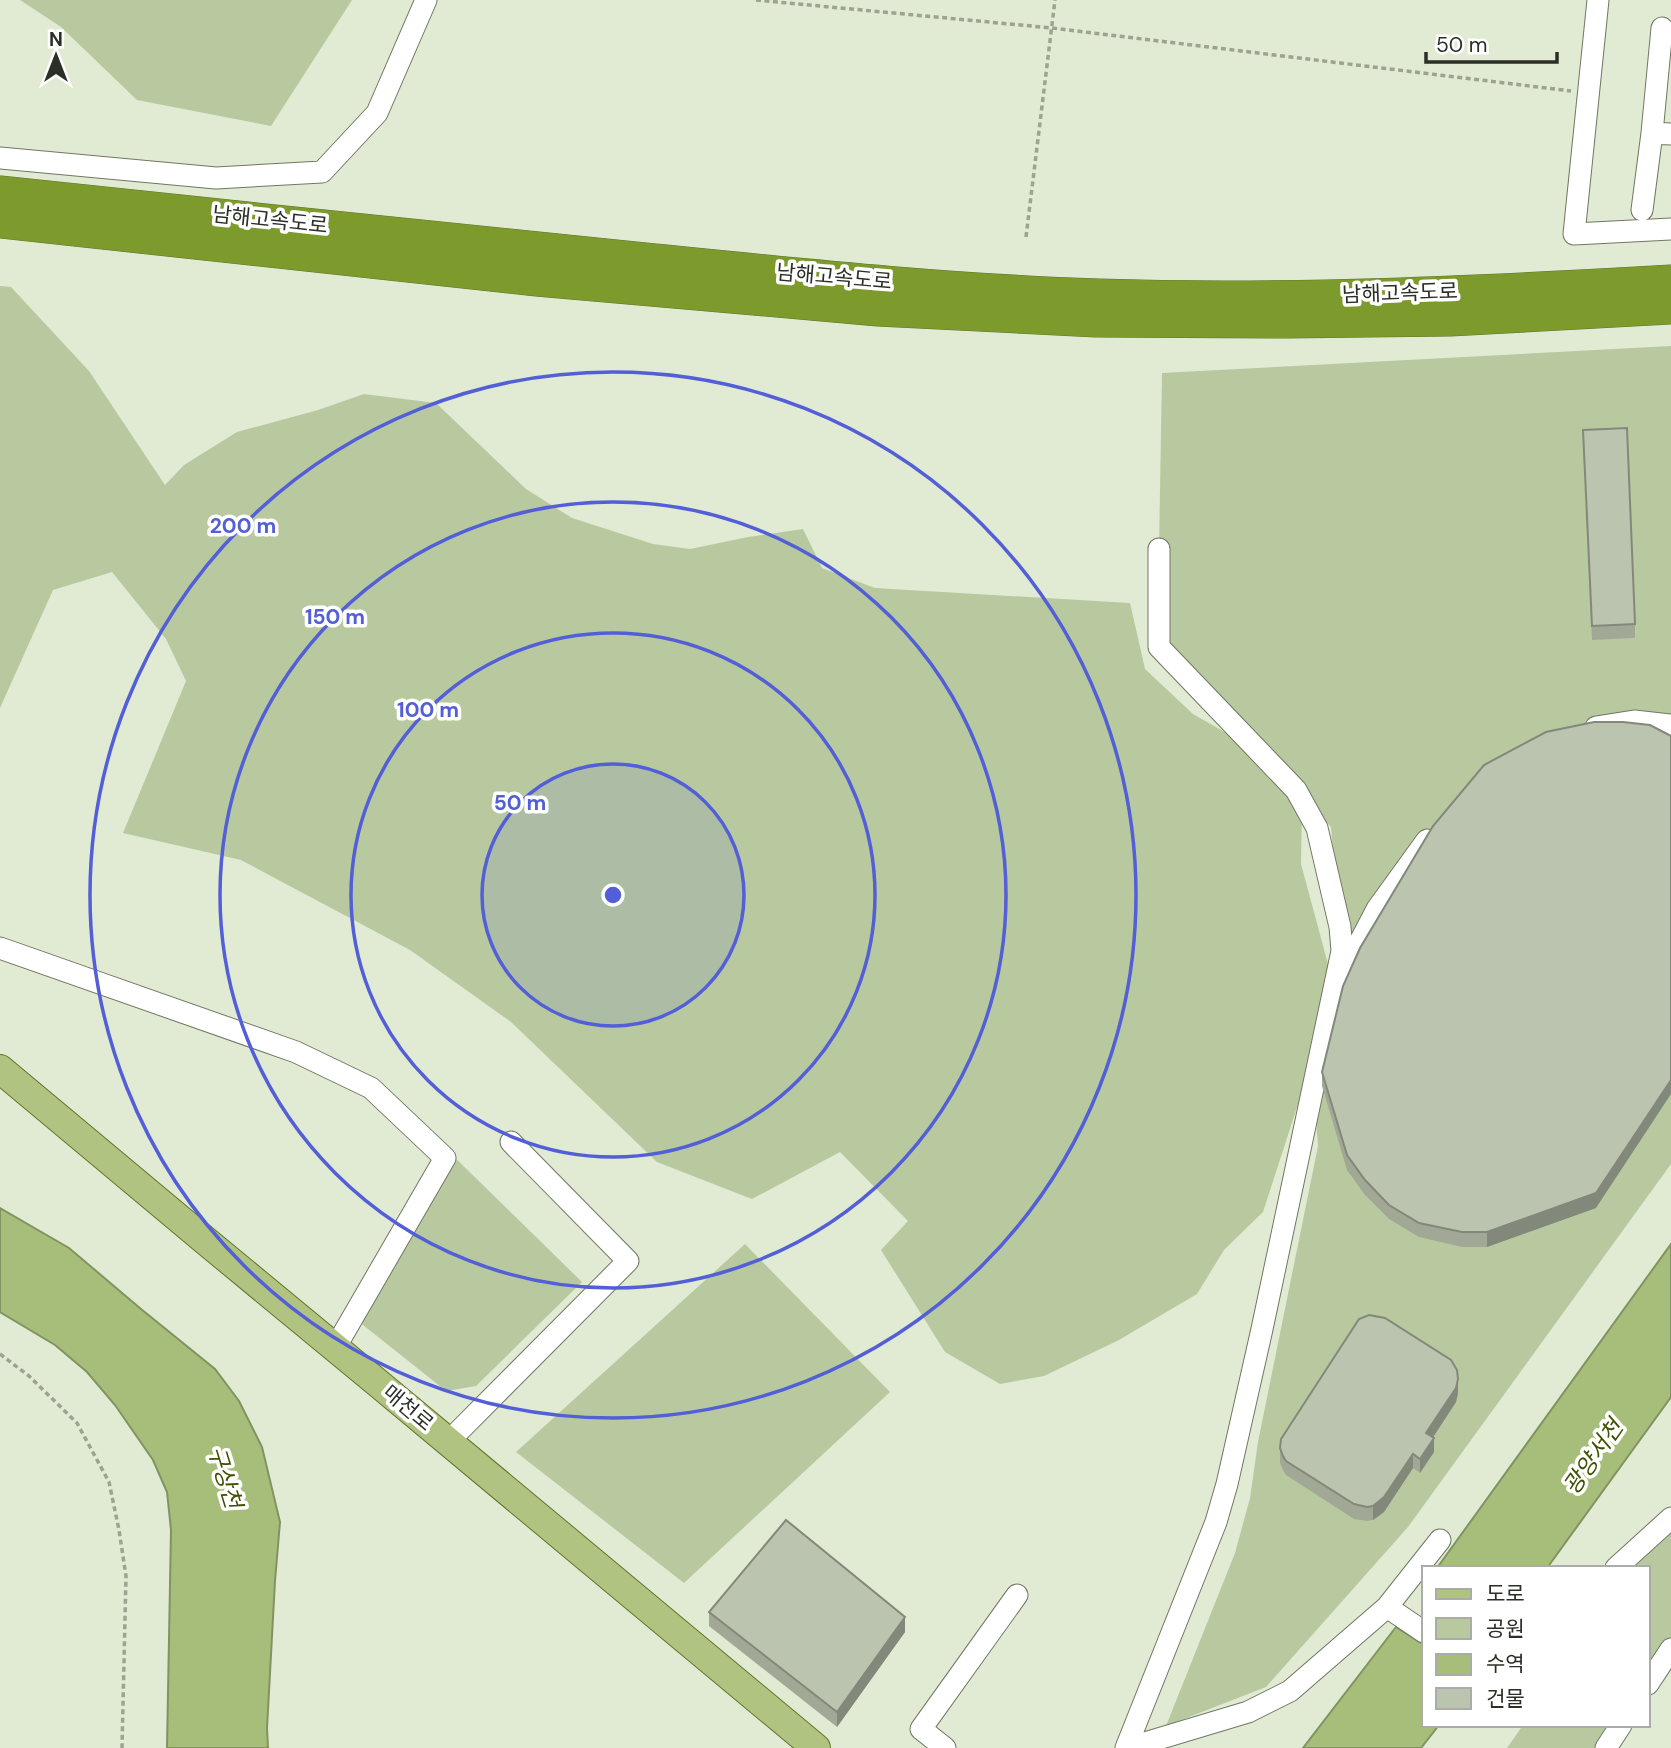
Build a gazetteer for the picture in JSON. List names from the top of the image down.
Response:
{
  "streets": {
    "highway": ["남해고속도로"],
    "main road": ["매천로"]
  },
  "water": ["광양서천", "구상천"],
  "legend": [
    "도로",
    "공원",
    "수역",
    "건물"
  ],
  "scale_bar": "50 m",
  "north": "top",
  "rings": [
    "200 m",
    "150 m",
    "100 m",
    "50 m"
  ]
}
